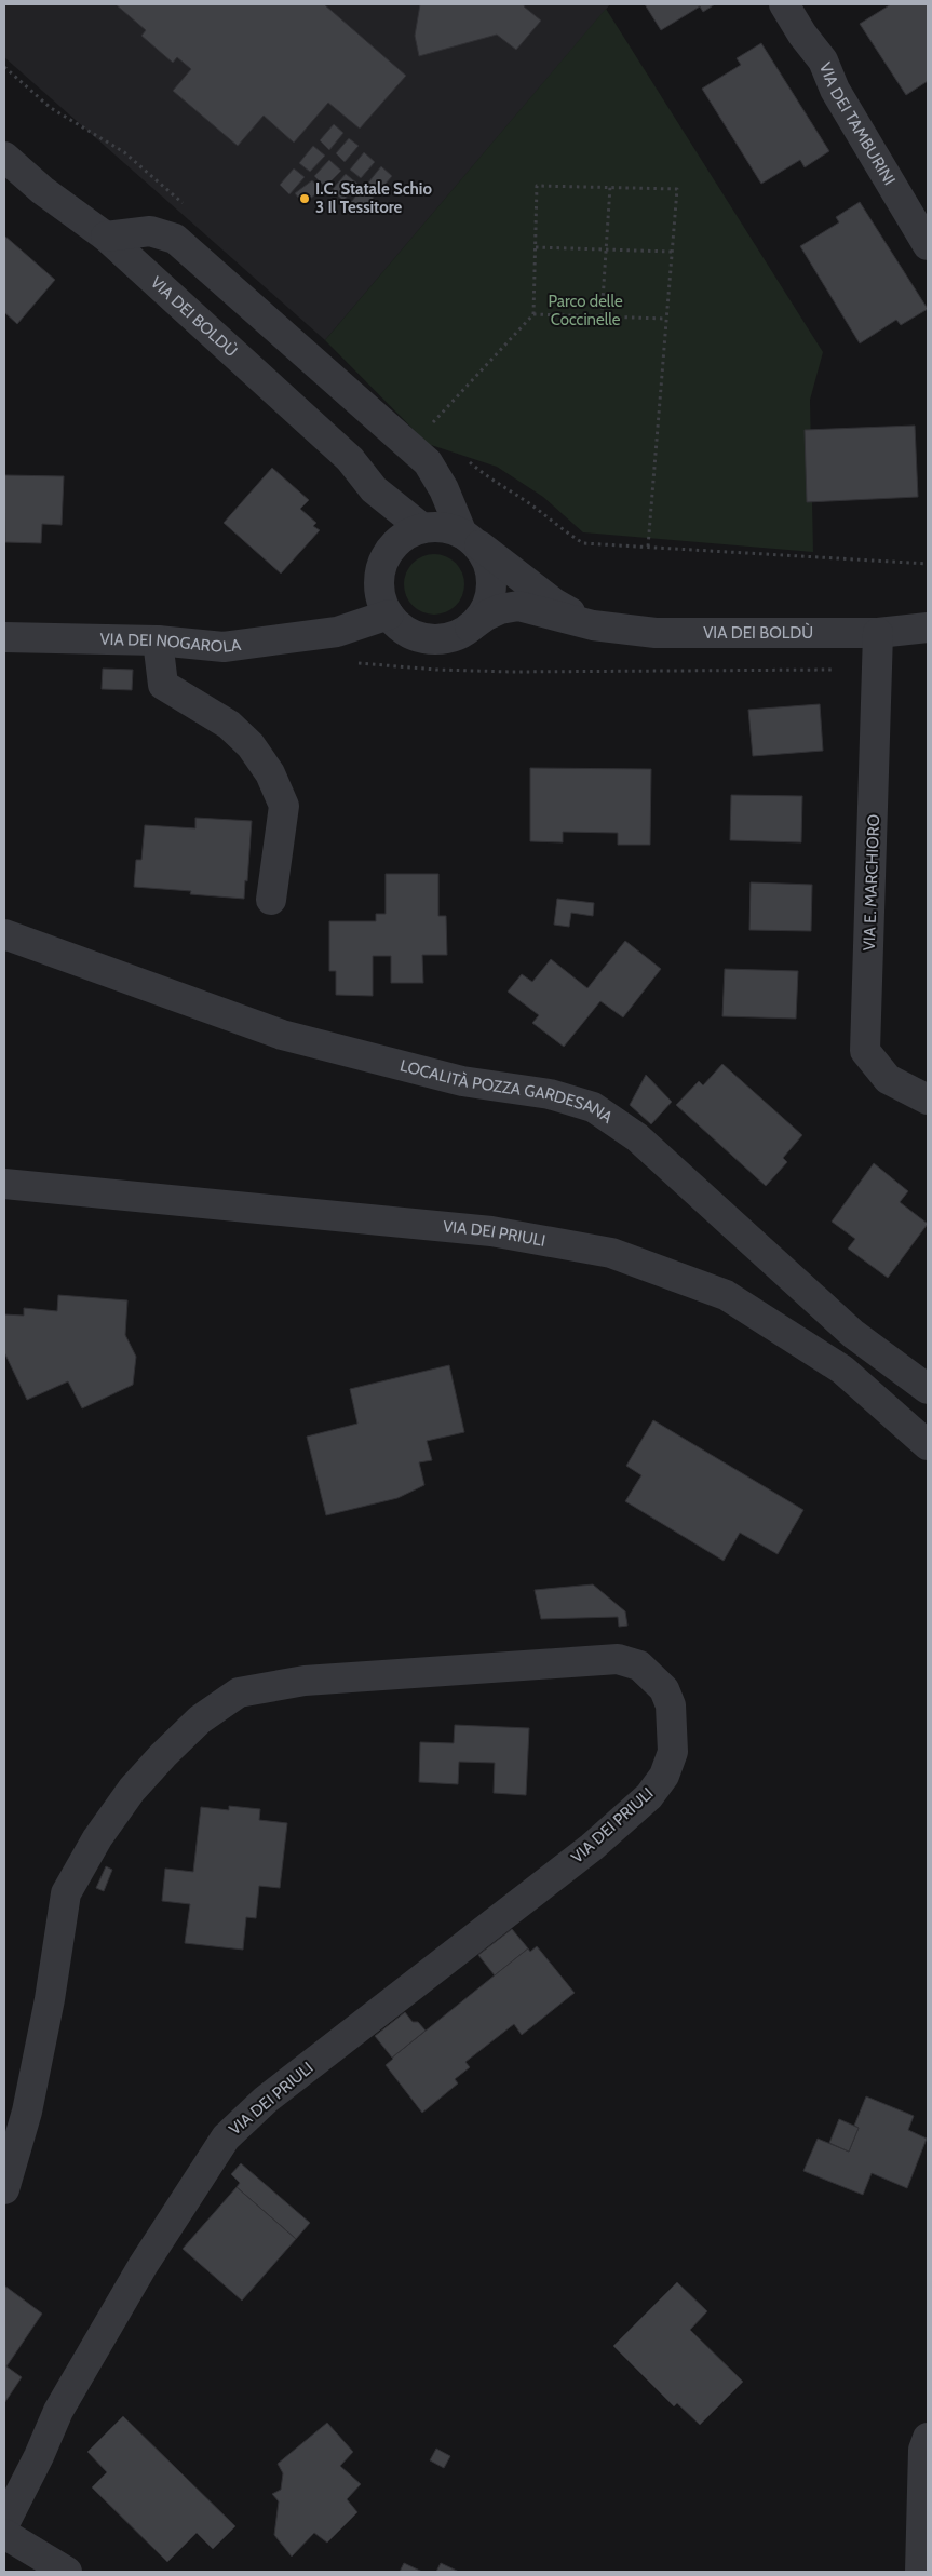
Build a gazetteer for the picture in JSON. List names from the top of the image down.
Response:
{
  "streets": {
    "street": [
      "VIA DEI TAMBURINI",
      "VIA DEI BOLDÙ",
      "VIA DEI NOGAROLA",
      "VIA E. MARCHIORO",
      "LOCALITÀ POZZA GARDESANA",
      "VIA DEI PRIULI"
    ]
  },
  "crossings": [
    ["VIA DEI BOLDÙ", "VIA DEI NOGAROLA"],
    ["VIA DEI BOLDÙ", "VIA E. MARCHIORO"]
  ],
  "parks": ["Parco delle Coccinelle"],
  "places": ["I.C. Statale Schio 3 Il Tessitore"]
}
